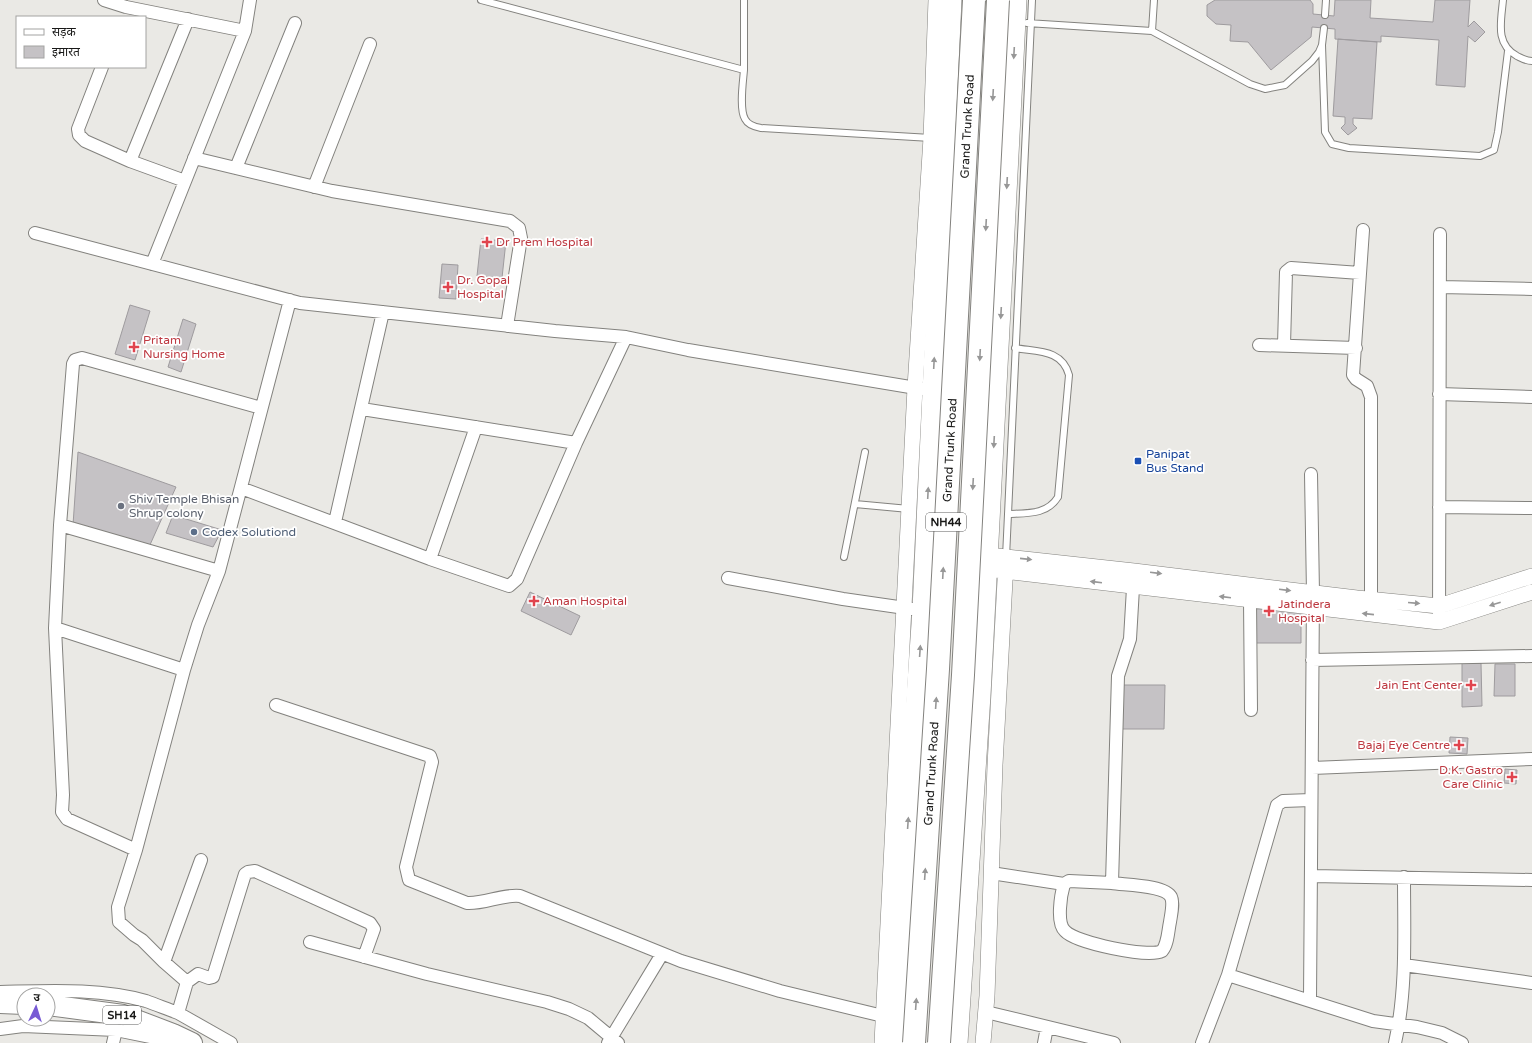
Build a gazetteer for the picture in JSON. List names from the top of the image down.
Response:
{
  "streets": {
    "highway": ["Grand Trunk Road", "NH44"],
    "main road": ["SH14"]
  },
  "places": {
    "health": [
      "Dr Prem Hospital",
      "Dr. Gopal Hospital",
      "Pritam Nursing Home",
      "Aman Hospital",
      "Jatindera Hospital",
      "Jain Ent Center",
      "Bajaj Eye Centre",
      "D.K. Gastro Care Clinic"
    ],
    "transit": ["Panipat Bus Stand"],
    "other": ["Shiv Temple Bhisan Shrup colony", "Codex Solutiond"]
  },
  "legend": ["सड़क", "इमारत"],
  "north": "top"
}
